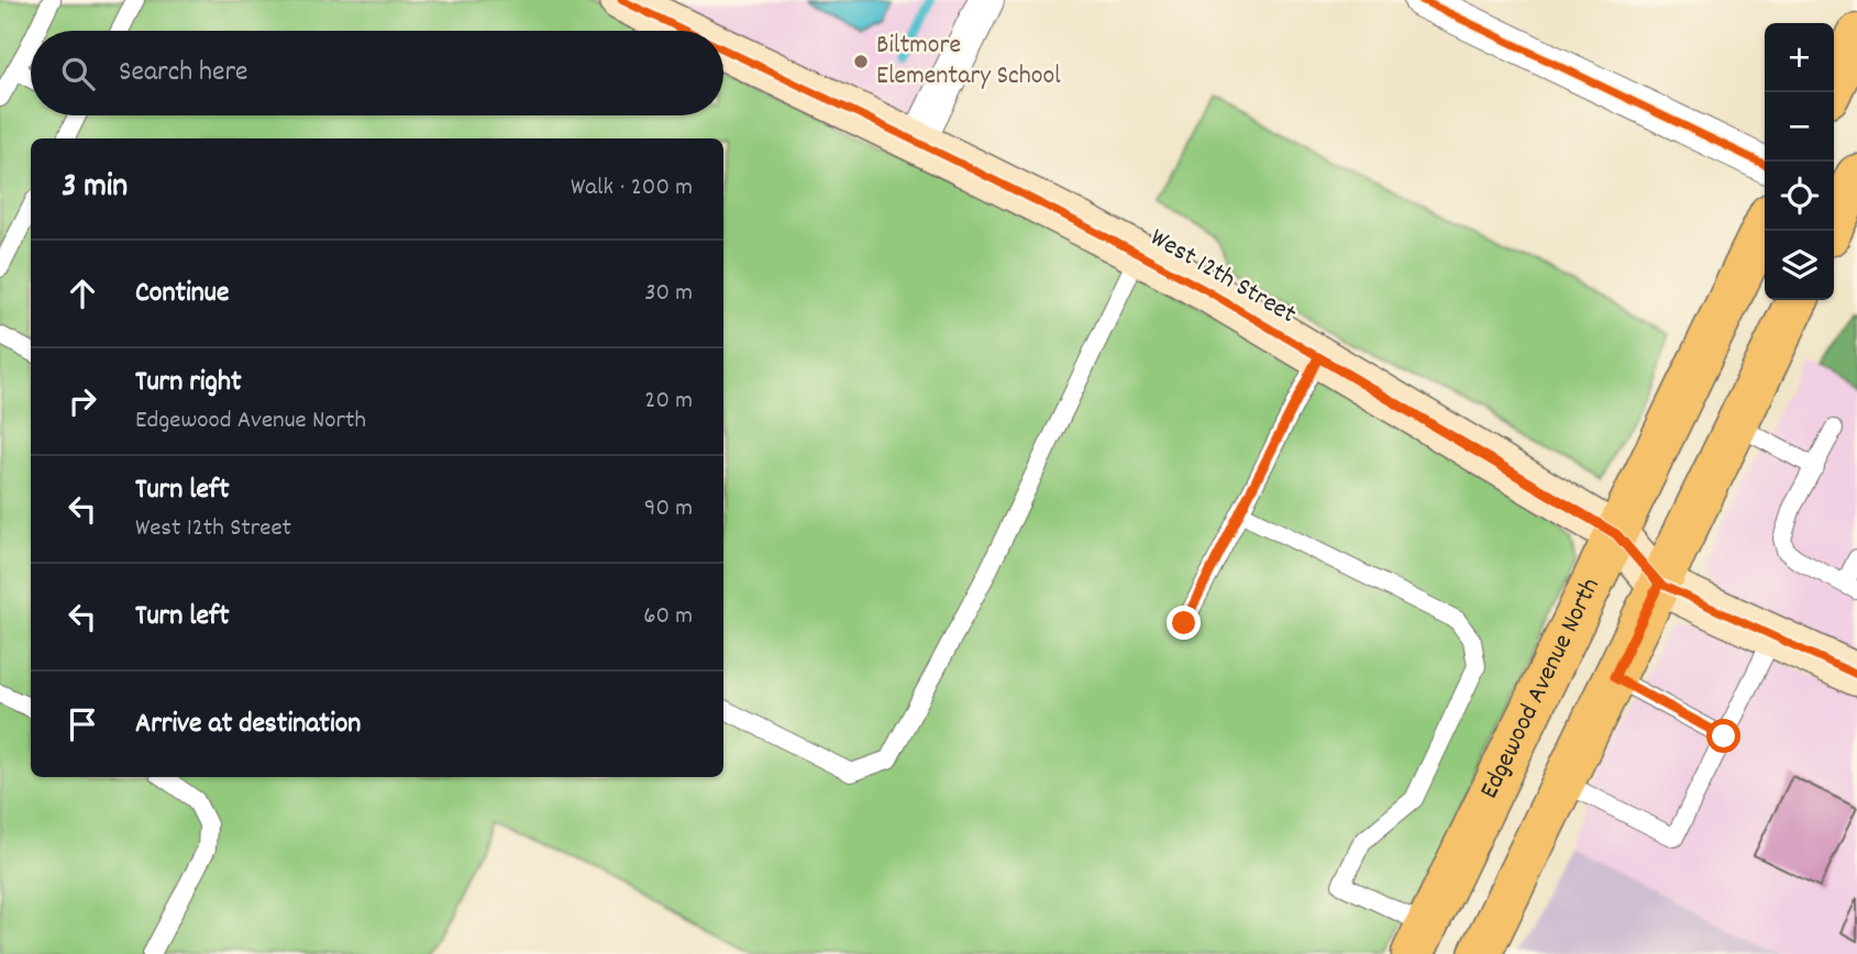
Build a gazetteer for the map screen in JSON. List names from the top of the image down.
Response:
{
  "streets": {
    "main road": ["Edgewood Avenue North"],
    "street": ["West 12th Street"]
  },
  "crossings": [
    ["West 12th Street", "Edgewood Avenue North"]
  ],
  "places": ["Biltmore Elementary School"],
  "page": {
    "map_buttons": ["+", "−"],
    "search": "Search here",
    "heading": ["3 min", "Walk · 200 m"],
    "list": [
      ["Continue", "30 m"],
      ["Turn right", "Edgewood Avenue North", "20 m"],
      ["Turn left", "West 12th Street", "90 m"],
      ["Turn left", "60 m"],
      "Arrive at destination"
    ]
  }
}
